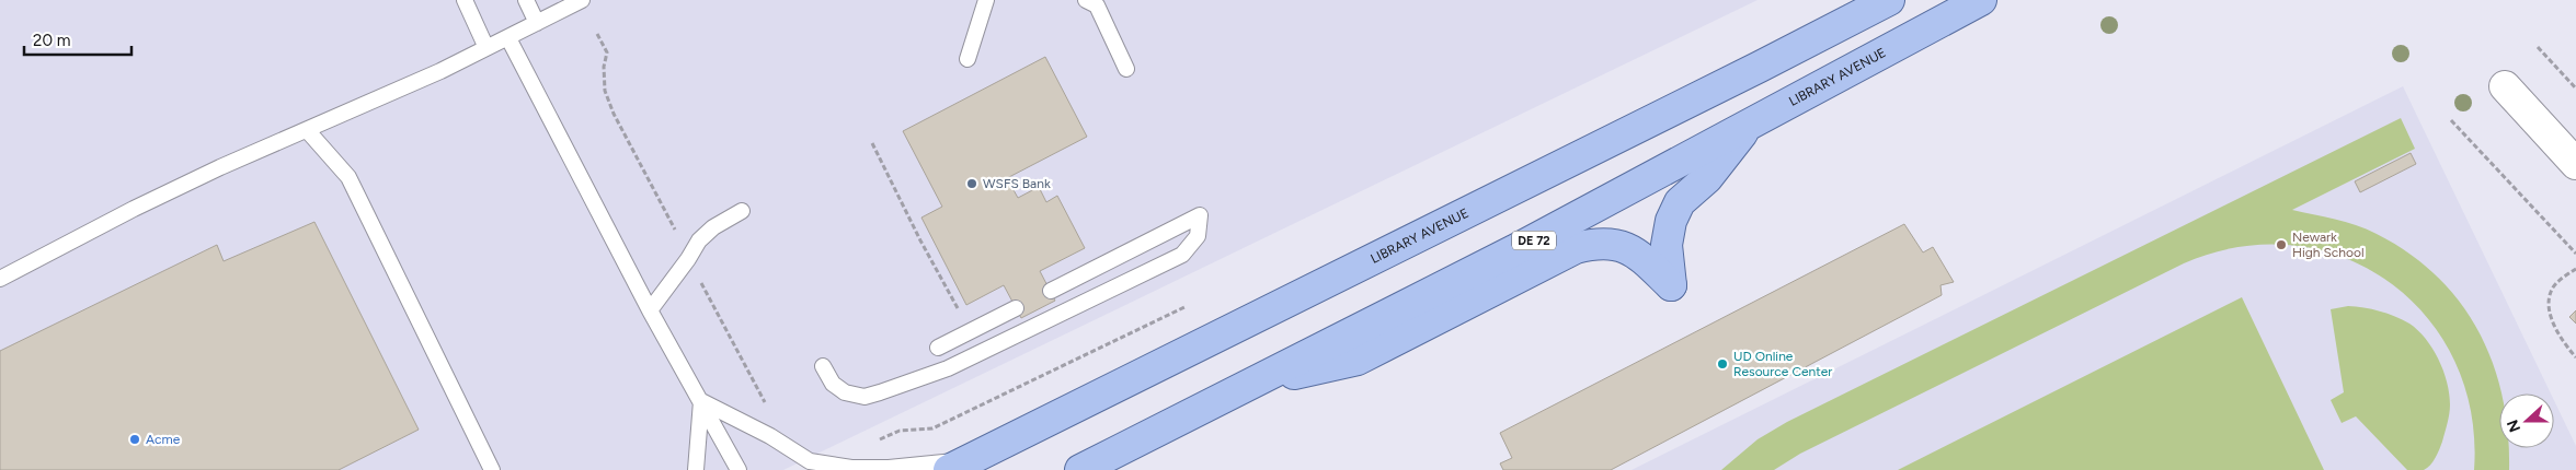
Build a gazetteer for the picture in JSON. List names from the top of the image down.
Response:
{
  "streets": {
    "main road": ["LIBRARY AVENUE", "DE 72"]
  },
  "places": [
    "WSFS Bank",
    "Newark High School",
    "UD Online Resource Center",
    "Acme"
  ],
  "scale_bar": "20 m",
  "north": "left"
}
